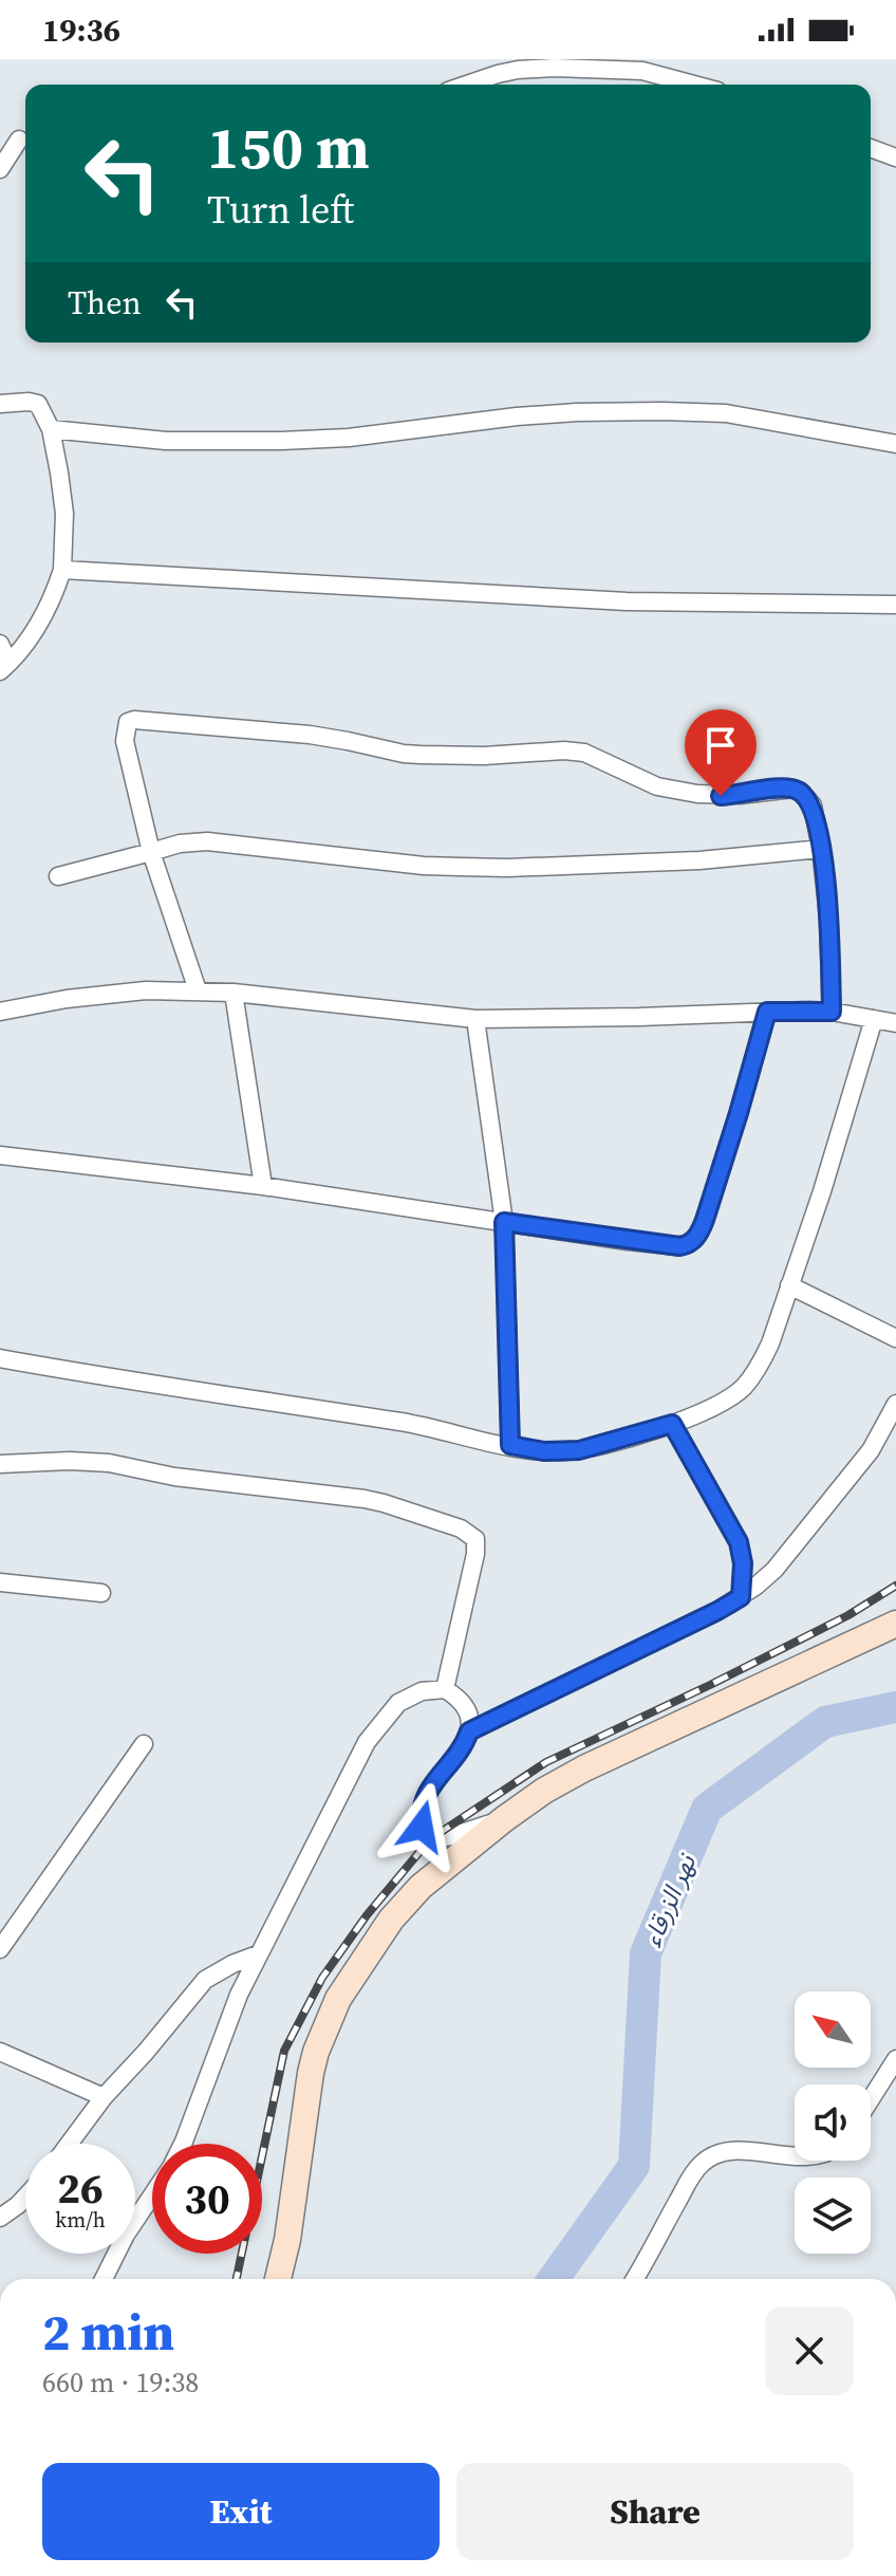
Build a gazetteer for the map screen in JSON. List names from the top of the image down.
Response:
{
  "water": ["نهر الزرقاء"],
  "north": "top left",
  "page": {
    "status": "19:36",
    "turn": ["150 m", "Turn left"],
    "then": "Then",
    "speed": "26 km/h",
    "limit": "30",
    "heading": ["2 min", "660 m · 19:38"],
    "buttons": ["Exit", "Share"]
  }
}
